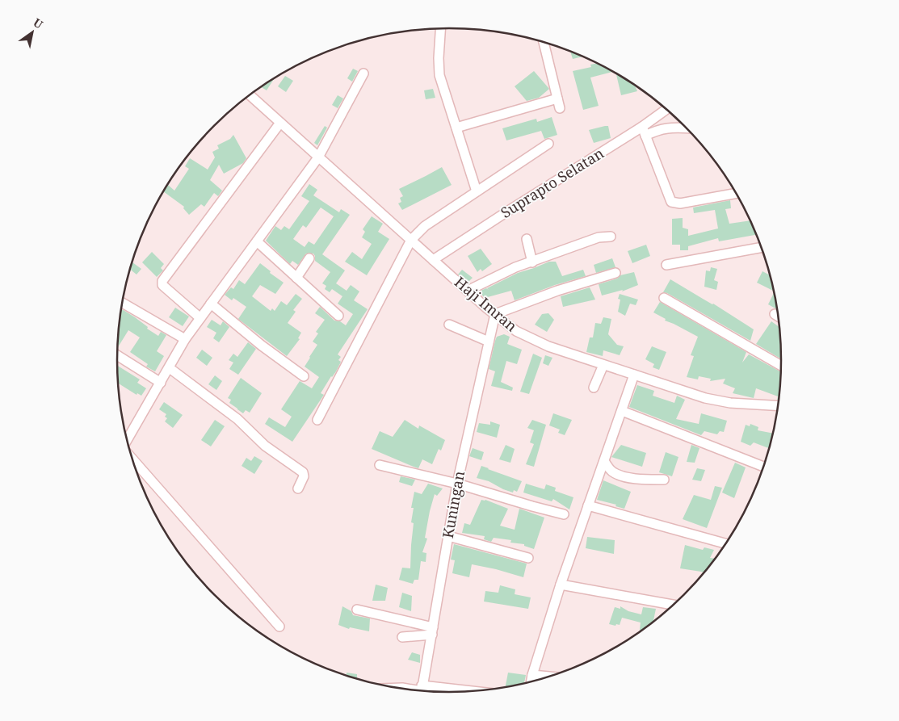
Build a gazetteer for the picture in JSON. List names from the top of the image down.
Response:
{
  "streets": {
    "street": ["Suprapto Selatan", "Haji Imran", "Kuningan"]
  },
  "crossings": [
    ["Suprapto Selatan", "Haji Imran"],
    ["Haji Imran", "Kuningan"]
  ],
  "north": "top right"
}
